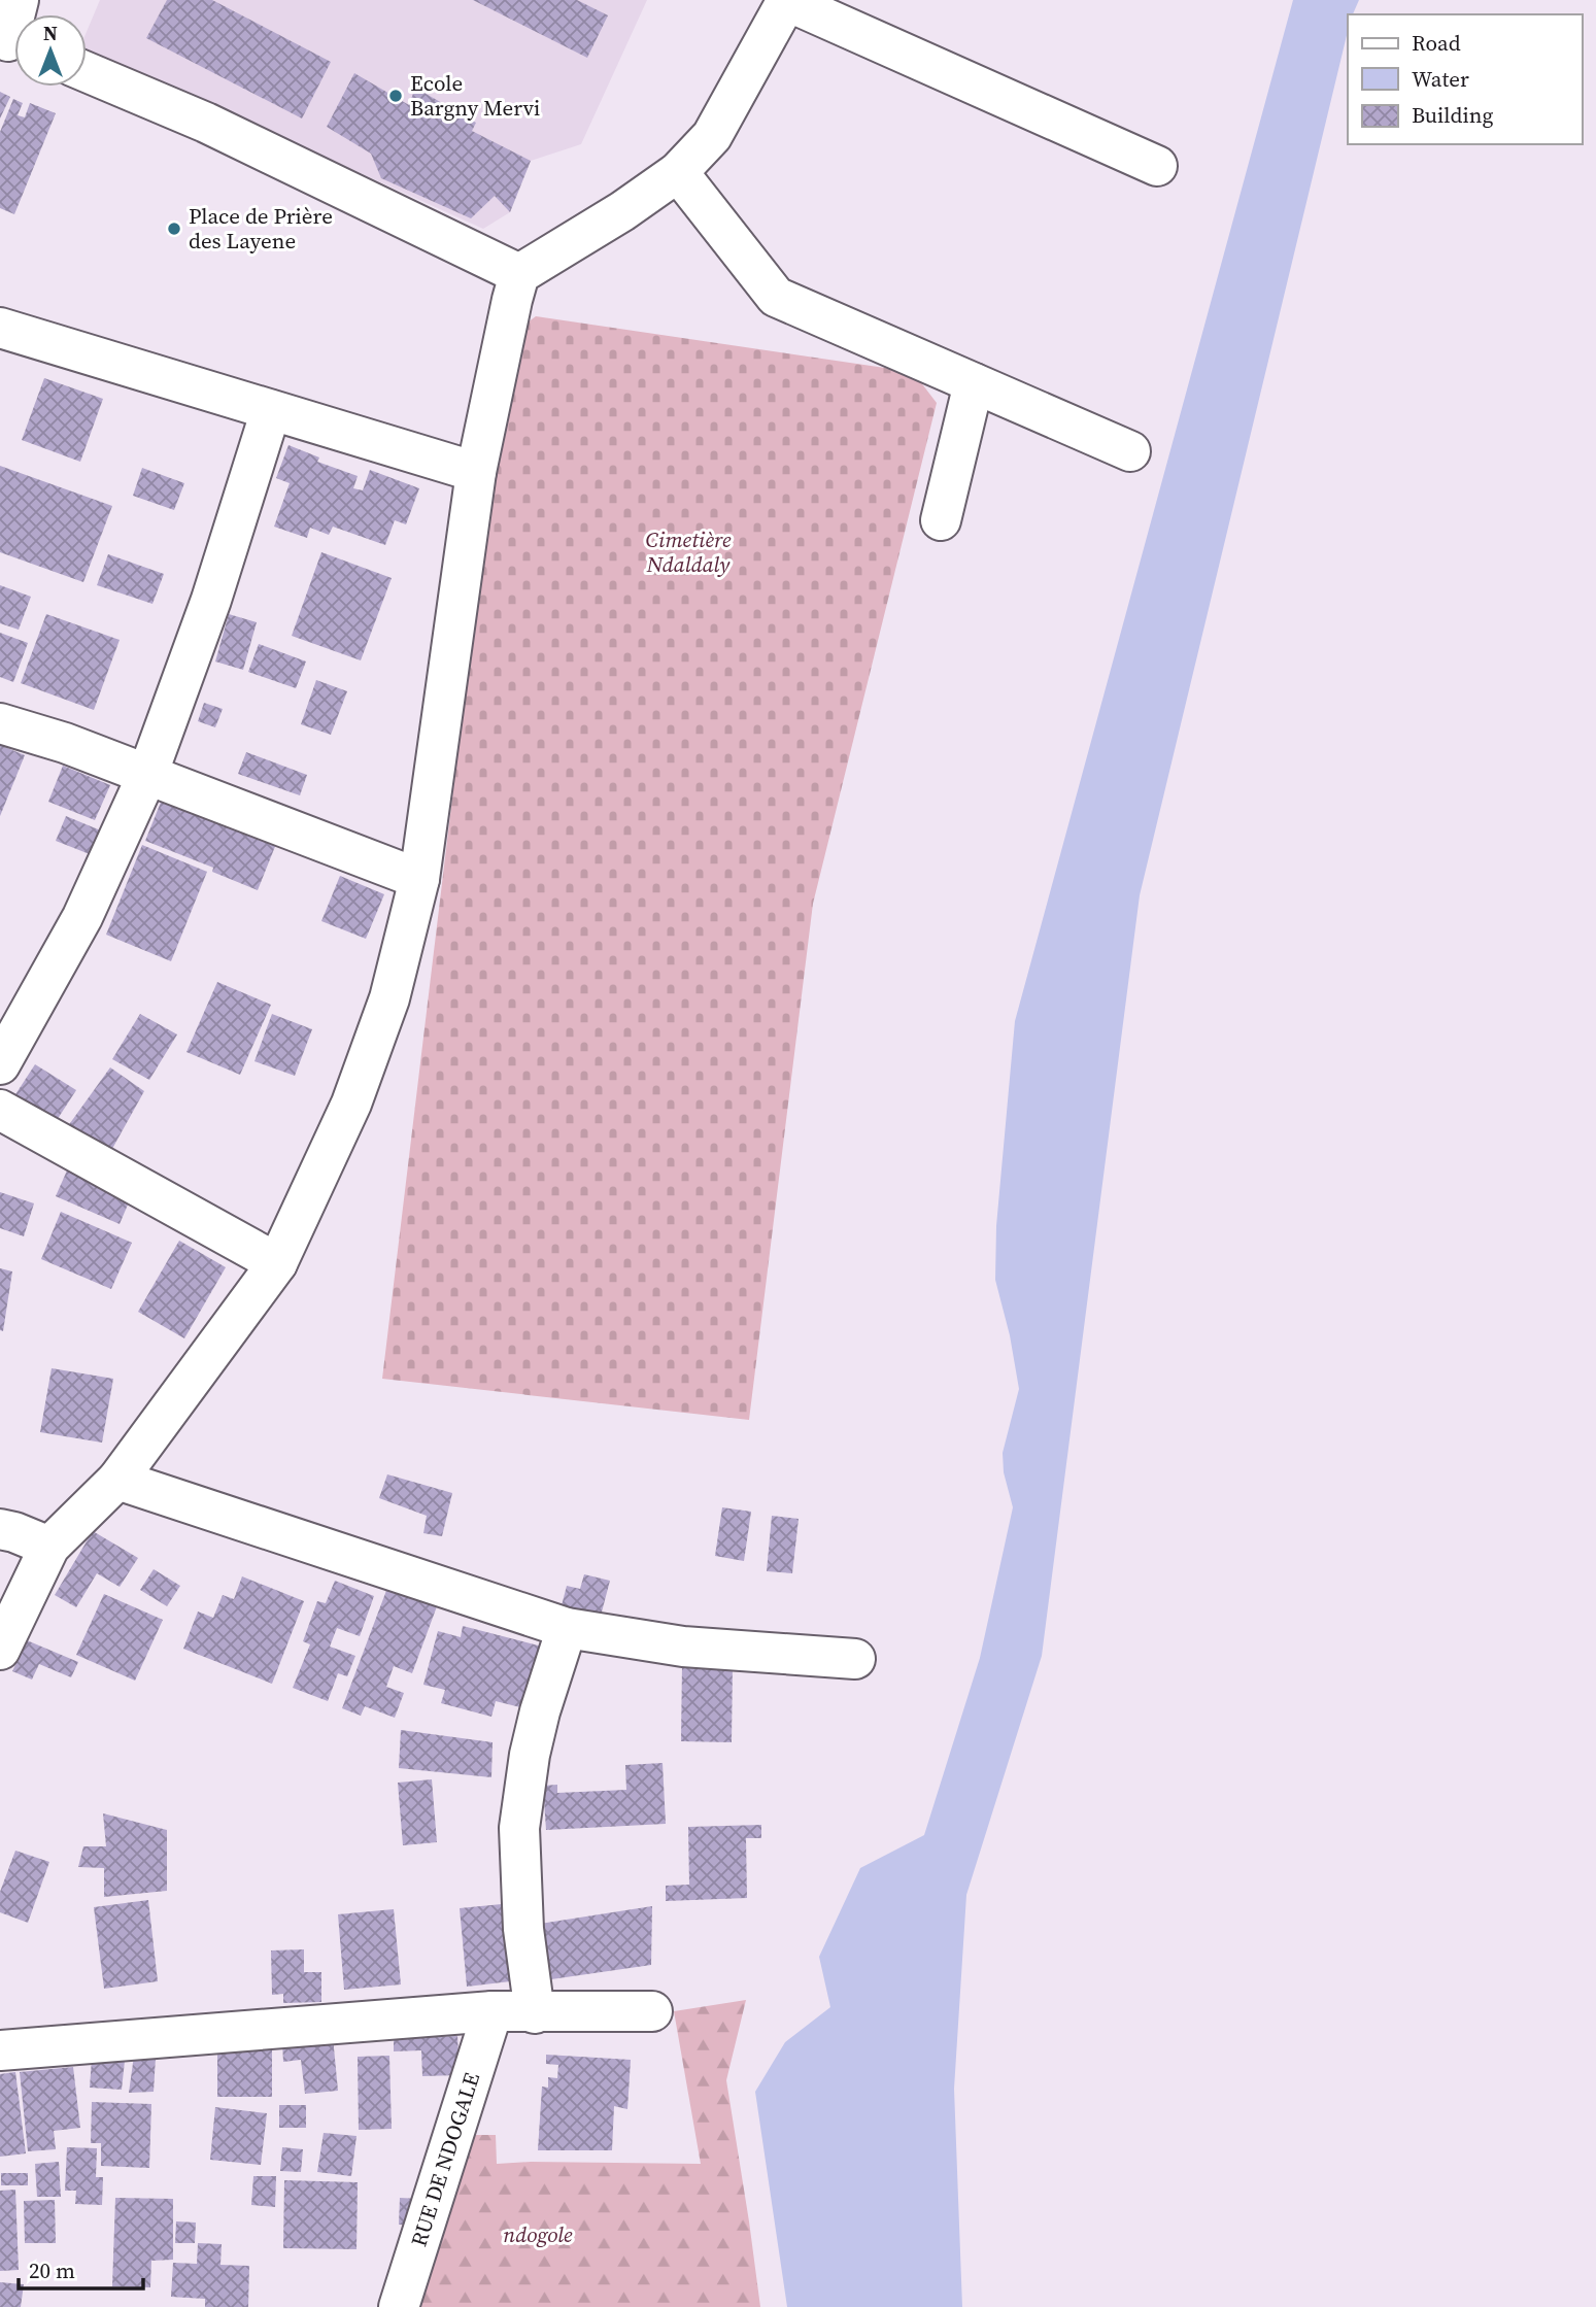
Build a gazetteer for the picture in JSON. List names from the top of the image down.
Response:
{
  "streets": {
    "street": ["RUE DE NDOGALE"]
  },
  "parks": ["Cimetière Ndaldaly", "ndogole"],
  "places": ["Ecole Bargny Mervi", "Place de Prière des Layene"],
  "legend": ["Road", "Water", "Building"],
  "scale_bar": "20 m",
  "north": "top"
}
